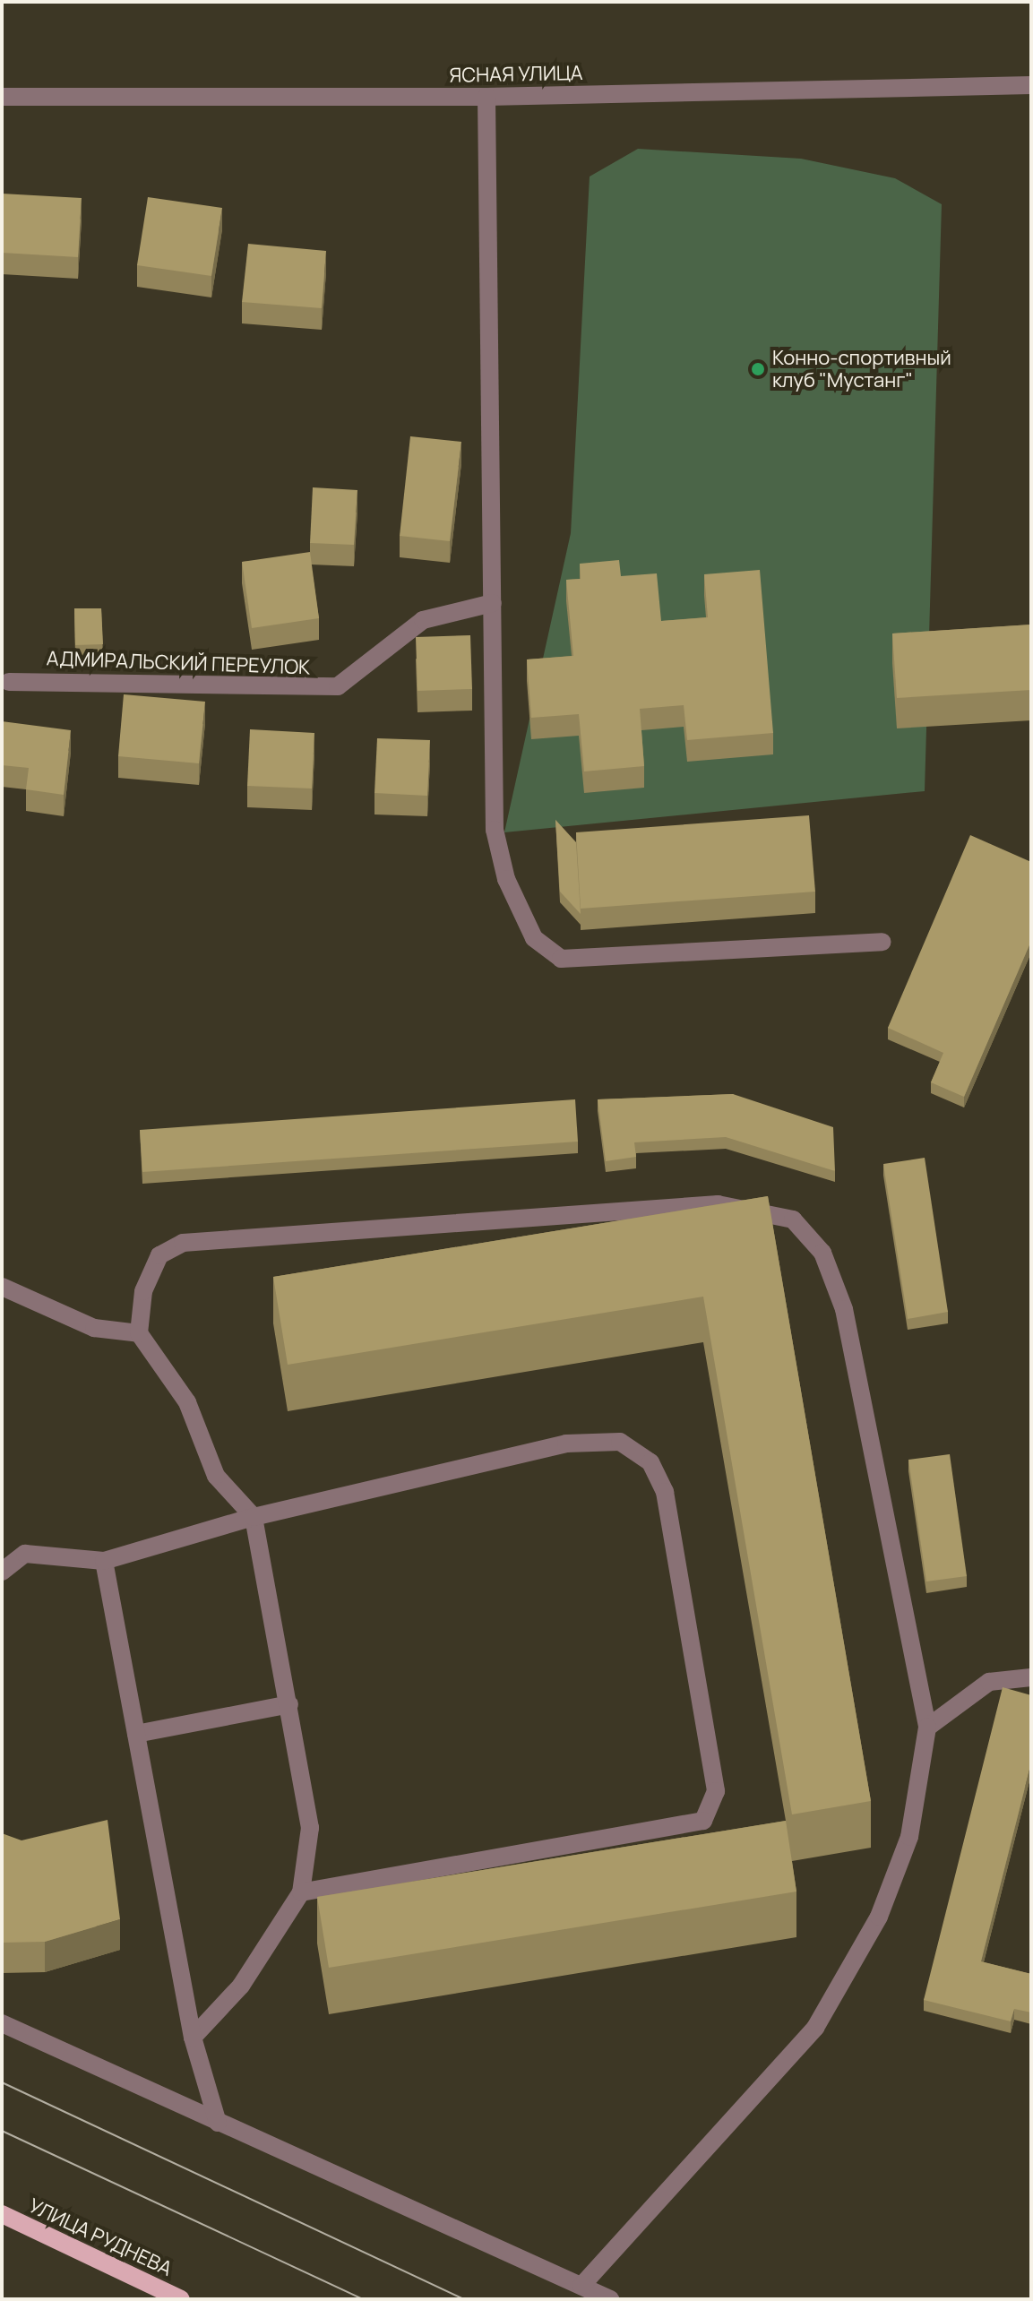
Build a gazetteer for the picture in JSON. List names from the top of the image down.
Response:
{
  "streets": {
    "main road": ["УЛИЦА РУДНЕВА"],
    "street": ["ЯСНАЯ УЛИЦА", "АДМИРАЛЬСКИЙ ПЕРЕУЛОК"]
  },
  "places": ["Конно-спортивный клуб \"Мустанг\""]
}
